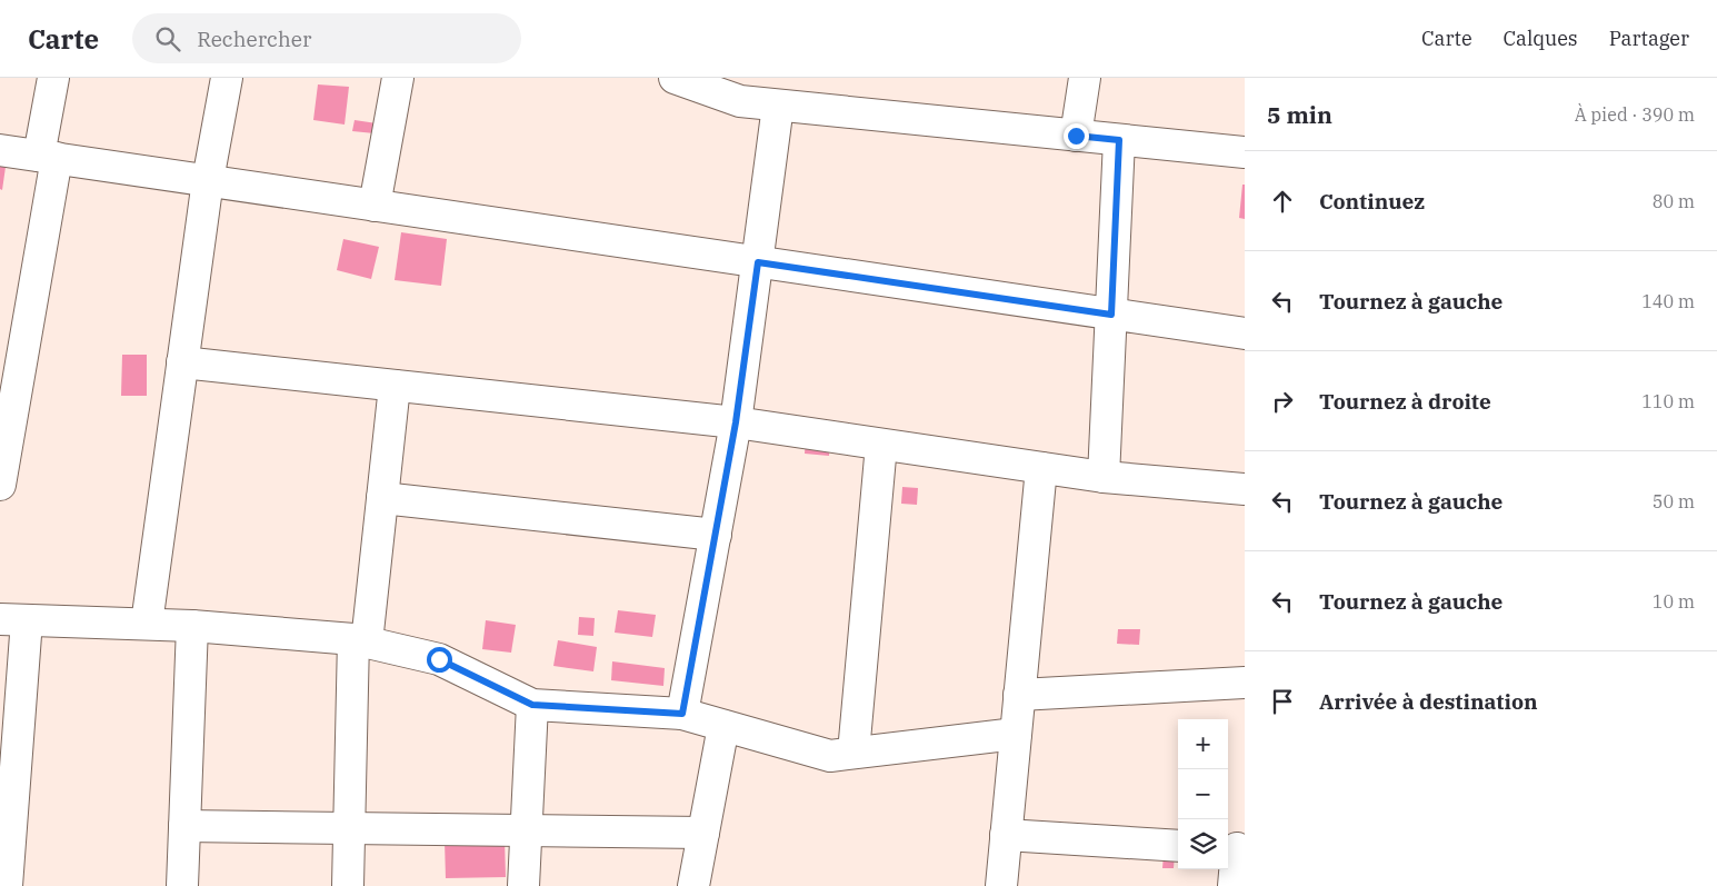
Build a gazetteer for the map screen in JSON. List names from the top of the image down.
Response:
{
  "page": {
    "header": "Carte",
    "search": "Rechercher",
    "nav": ["Carte", "Calques", "Partager"],
    "heading": ["5 min", "À pied · 390 m"],
    "list": [
      ["Continuez", "80 m"],
      ["Tournez à gauche", "140 m"],
      ["Tournez à droite", "110 m"],
      ["Tournez à gauche", "50 m"],
      ["Tournez à gauche", "10 m"],
      "Arrivée à destination"
    ],
    "map_buttons": ["+", "−"]
  }
}
